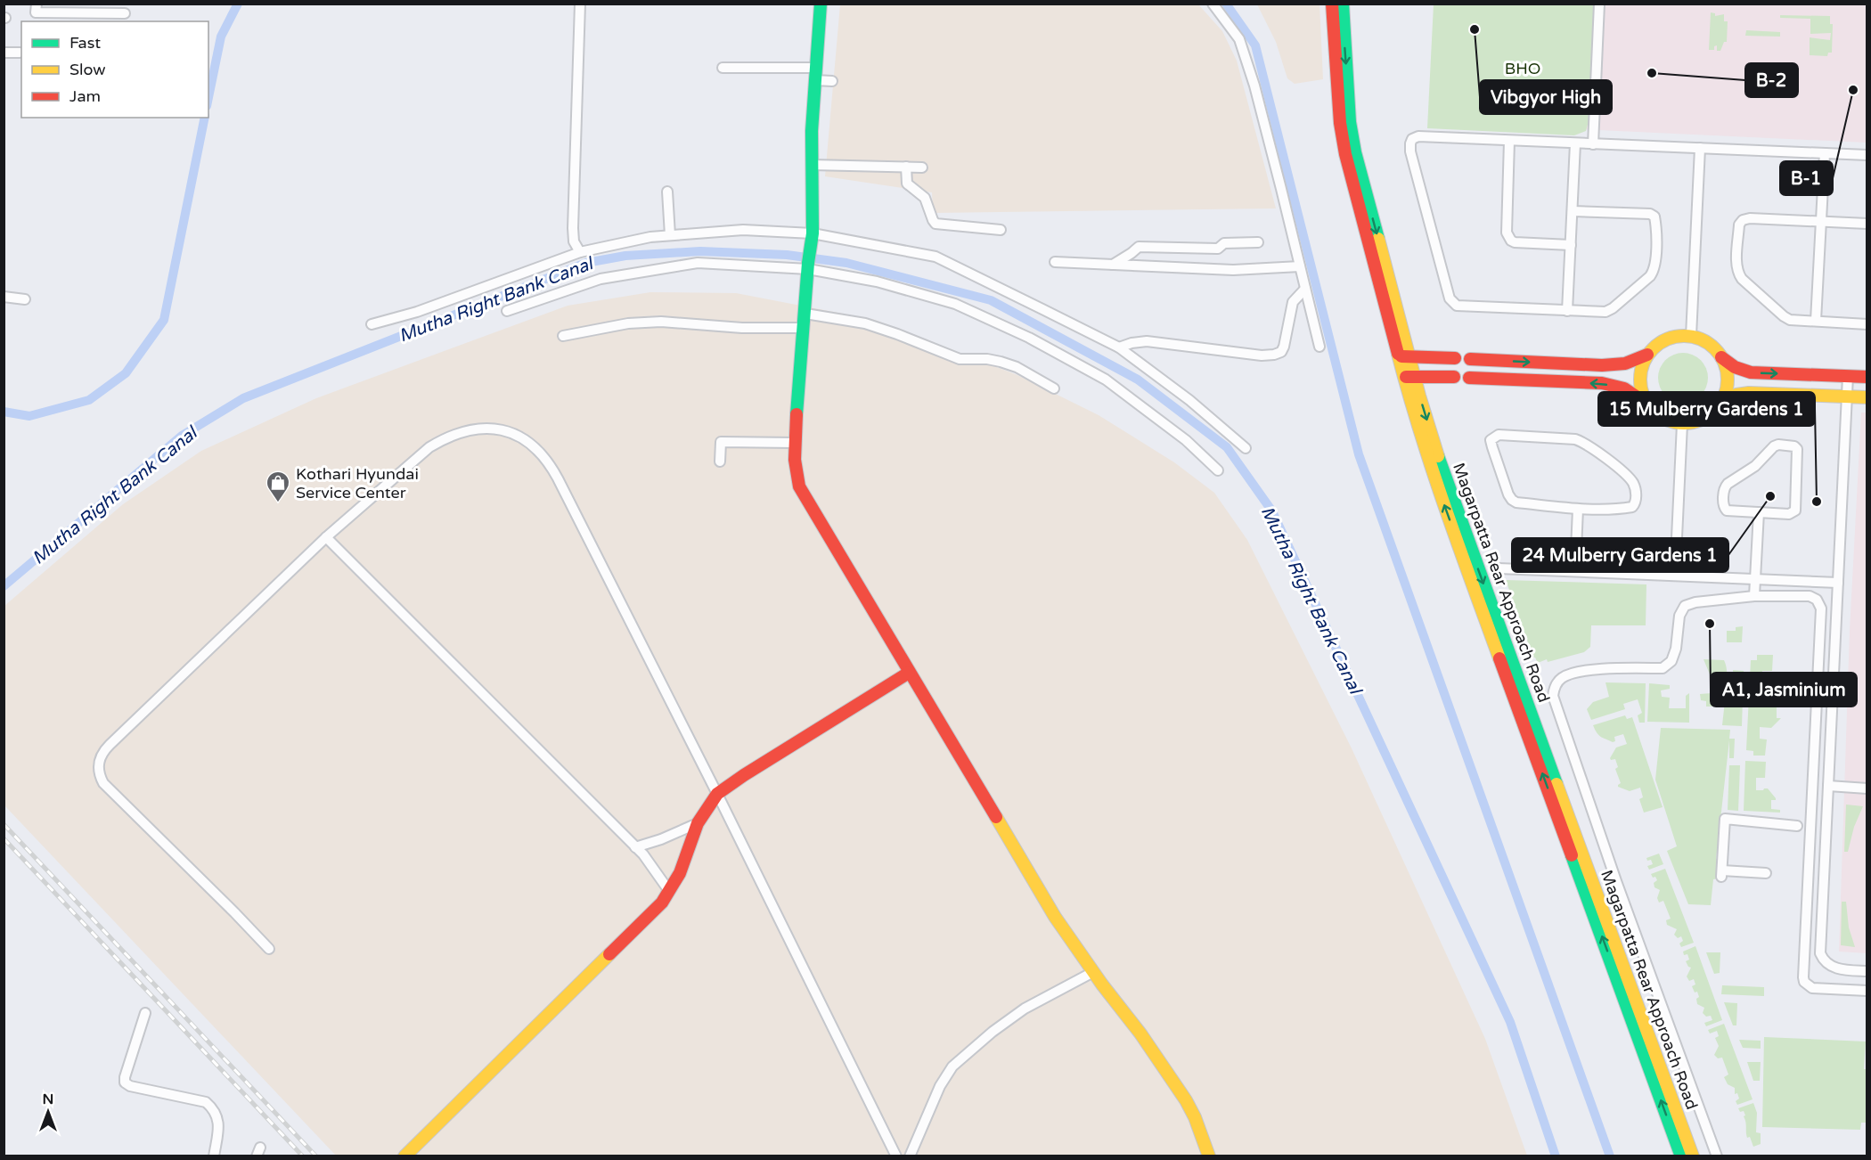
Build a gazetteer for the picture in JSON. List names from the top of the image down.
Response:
{
  "streets": {
    "street": ["Magarpatta Rear Approach Road"]
  },
  "water": ["Mutha Right Bank Canal"],
  "parks": ["BHO"],
  "places": {
    "other": [
      "Vibgyor High",
      "B-2",
      "B-1",
      "24 Mulberry Gardens 1",
      "15 Mulberry Gardens 1",
      "A1, Jasminium"
    ],
    "shop": ["Kothari Hyundai Service Center"]
  },
  "legend": ["Fast", "Slow", "Jam"],
  "north": "top"
}
